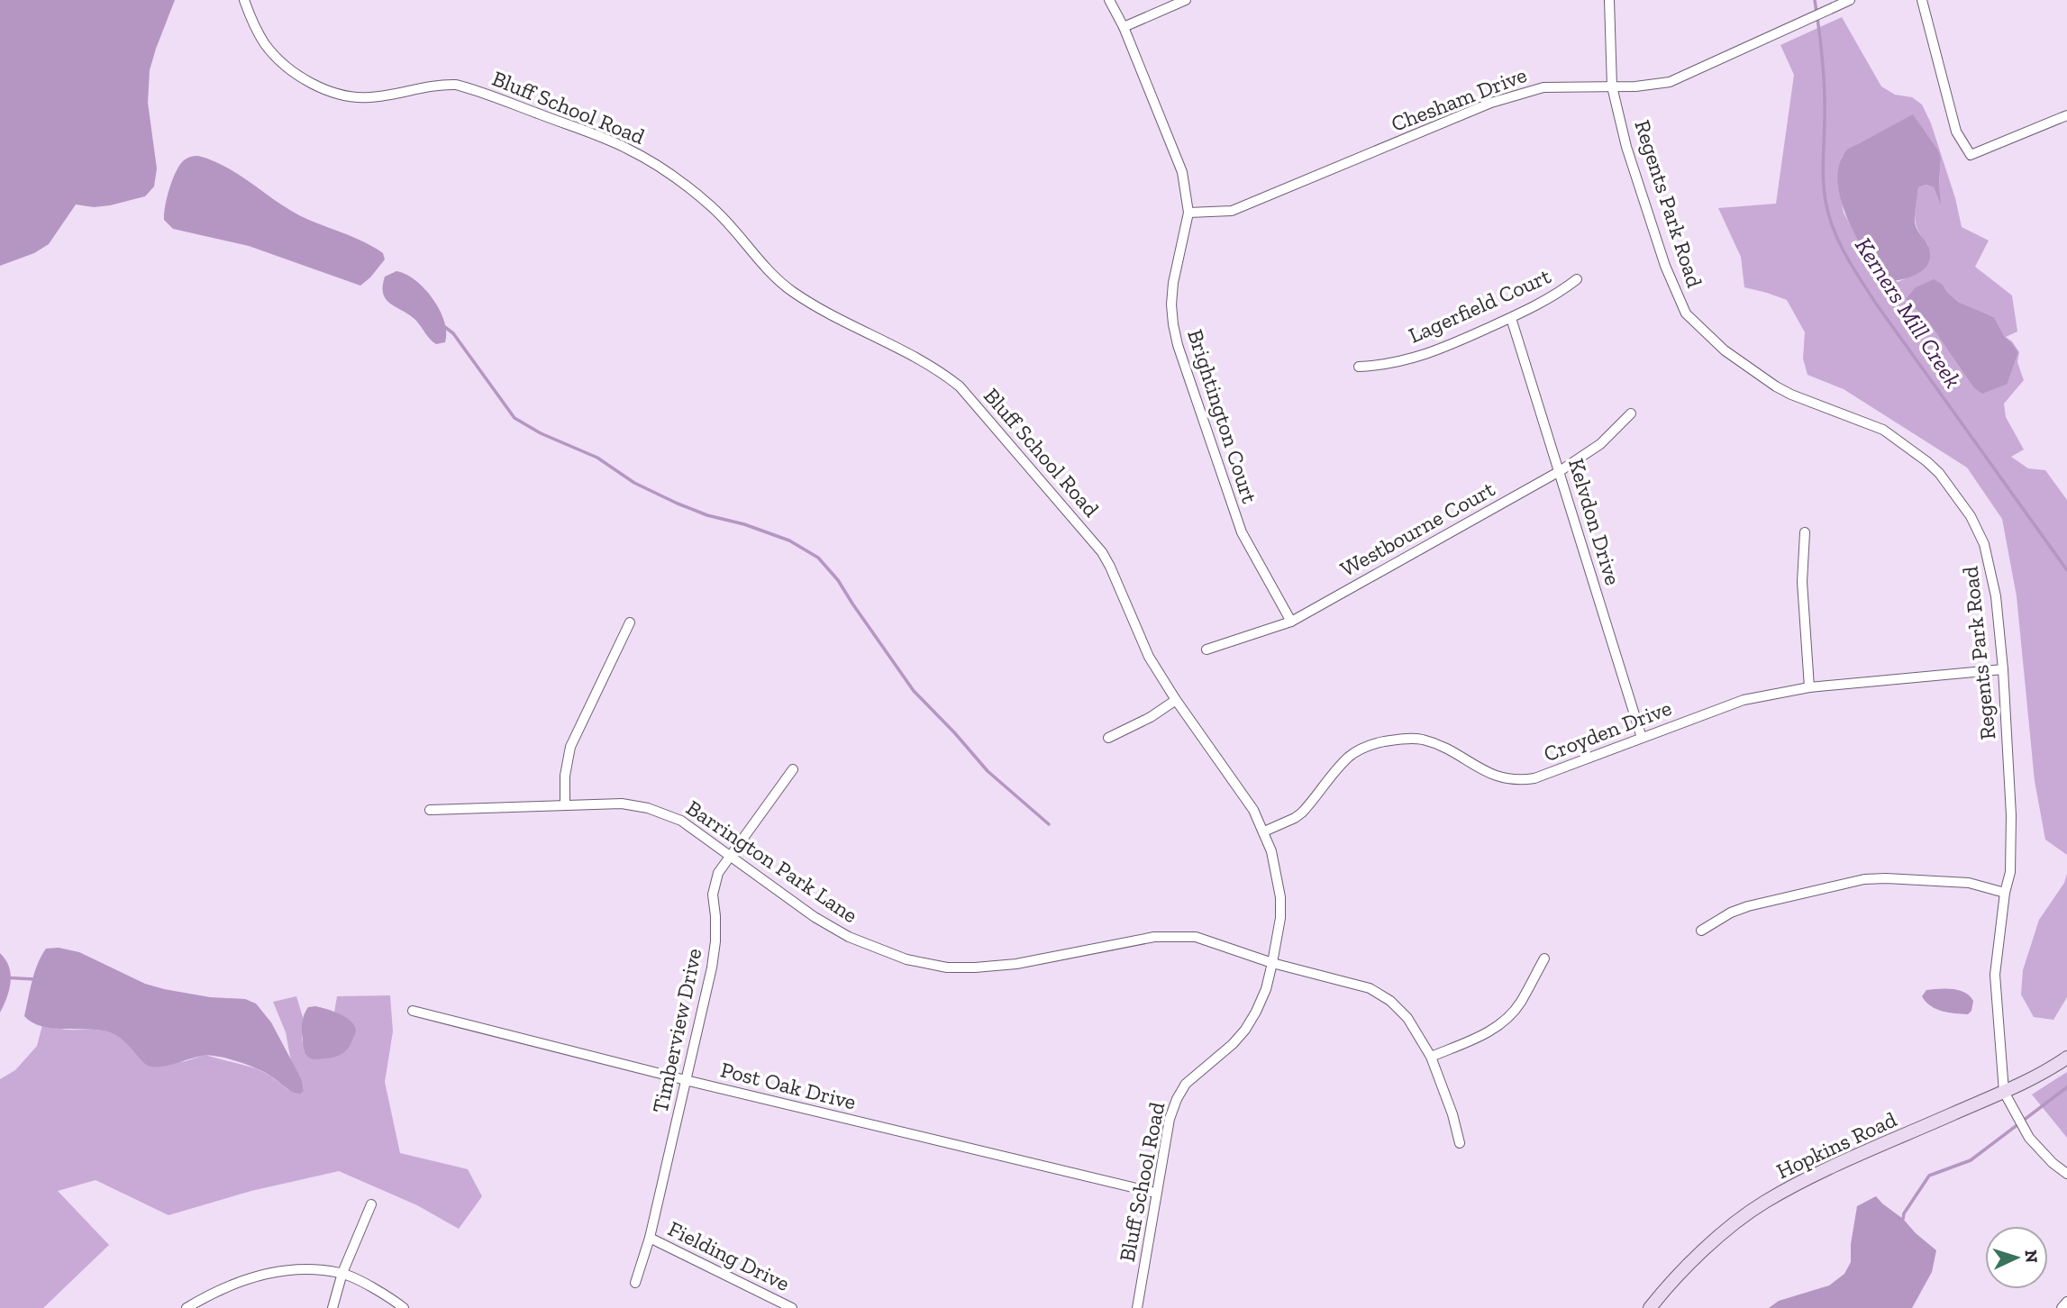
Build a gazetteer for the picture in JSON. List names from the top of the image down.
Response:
{
  "streets": {
    "main road": ["Hopkins Road"],
    "street": [
      "Chesham Drive",
      "Bluff School Road",
      "Regents Park Road",
      "Lagerfield Court",
      "Brightington Court",
      "Kelvdon Drive",
      "Westbourne Court",
      "Croyden Drive",
      "Barrington Park Lane",
      "Timberview Drive",
      "Post Oak Drive",
      "Fielding Drive"
    ]
  },
  "crossings": [
    ["Chesham Drive", "Regents Park Road"],
    ["Chesham Drive", "Brightington Court"],
    ["Bluff School Road", "Croyden Drive"],
    ["Bluff School Road", "Barrington Park Lane"],
    ["Bluff School Road", "Post Oak Drive"],
    ["Regents Park Road", "Croyden Drive"],
    ["Regents Park Road", "Hopkins Road"],
    ["Lagerfield Court", "Kelvdon Drive"],
    ["Brightington Court", "Westbourne Court"],
    ["Kelvdon Drive", "Westbourne Court"],
    ["Kelvdon Drive", "Croyden Drive"],
    ["Barrington Park Lane", "Timberview Drive"],
    ["Timberview Drive", "Post Oak Drive"],
    ["Timberview Drive", "Fielding Drive"]
  ],
  "water": ["Kerners Mill Creek"],
  "north": "right"
}
